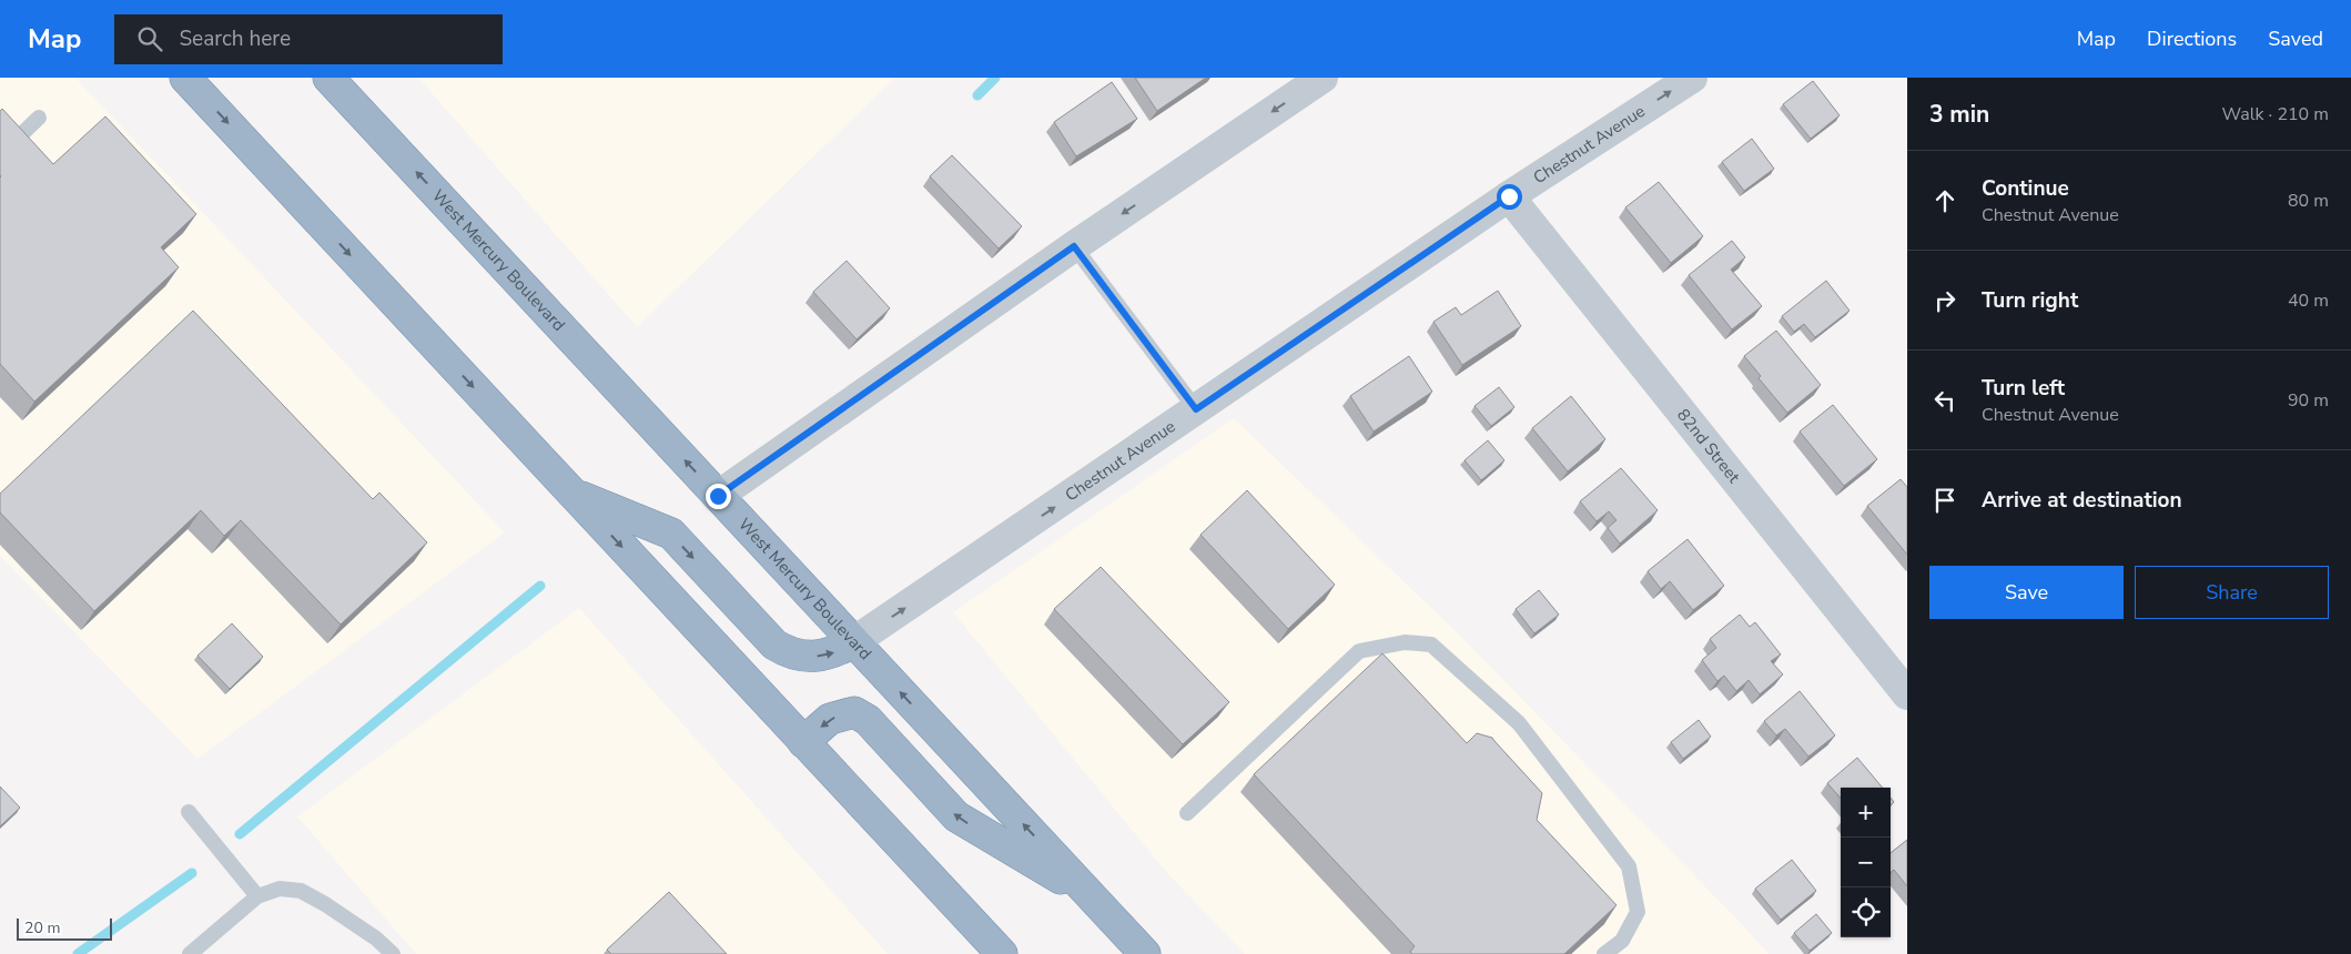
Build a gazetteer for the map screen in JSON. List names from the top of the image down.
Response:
{
  "streets": {
    "highway": ["West Mercury Boulevard"],
    "street": ["Chestnut Avenue", "82nd Street"]
  },
  "crossings": [
    ["Chestnut Avenue", "West Mercury Boulevard"],
    ["Chestnut Avenue", "82nd Street"]
  ],
  "scale_bar": "20 m",
  "page": {
    "header": "Map",
    "search": "Search here",
    "nav": ["Map", "Directions", "Saved"],
    "heading": ["3 min", "Walk · 210 m"],
    "list": [
      ["Continue", "Chestnut Avenue", "80 m"],
      ["Turn right", "40 m"],
      ["Turn left", "Chestnut Avenue", "90 m"],
      "Arrive at destination"
    ],
    "buttons": ["Save", "Share"],
    "map_buttons": ["+", "−"],
    "scale": "20 m"
  }
}
